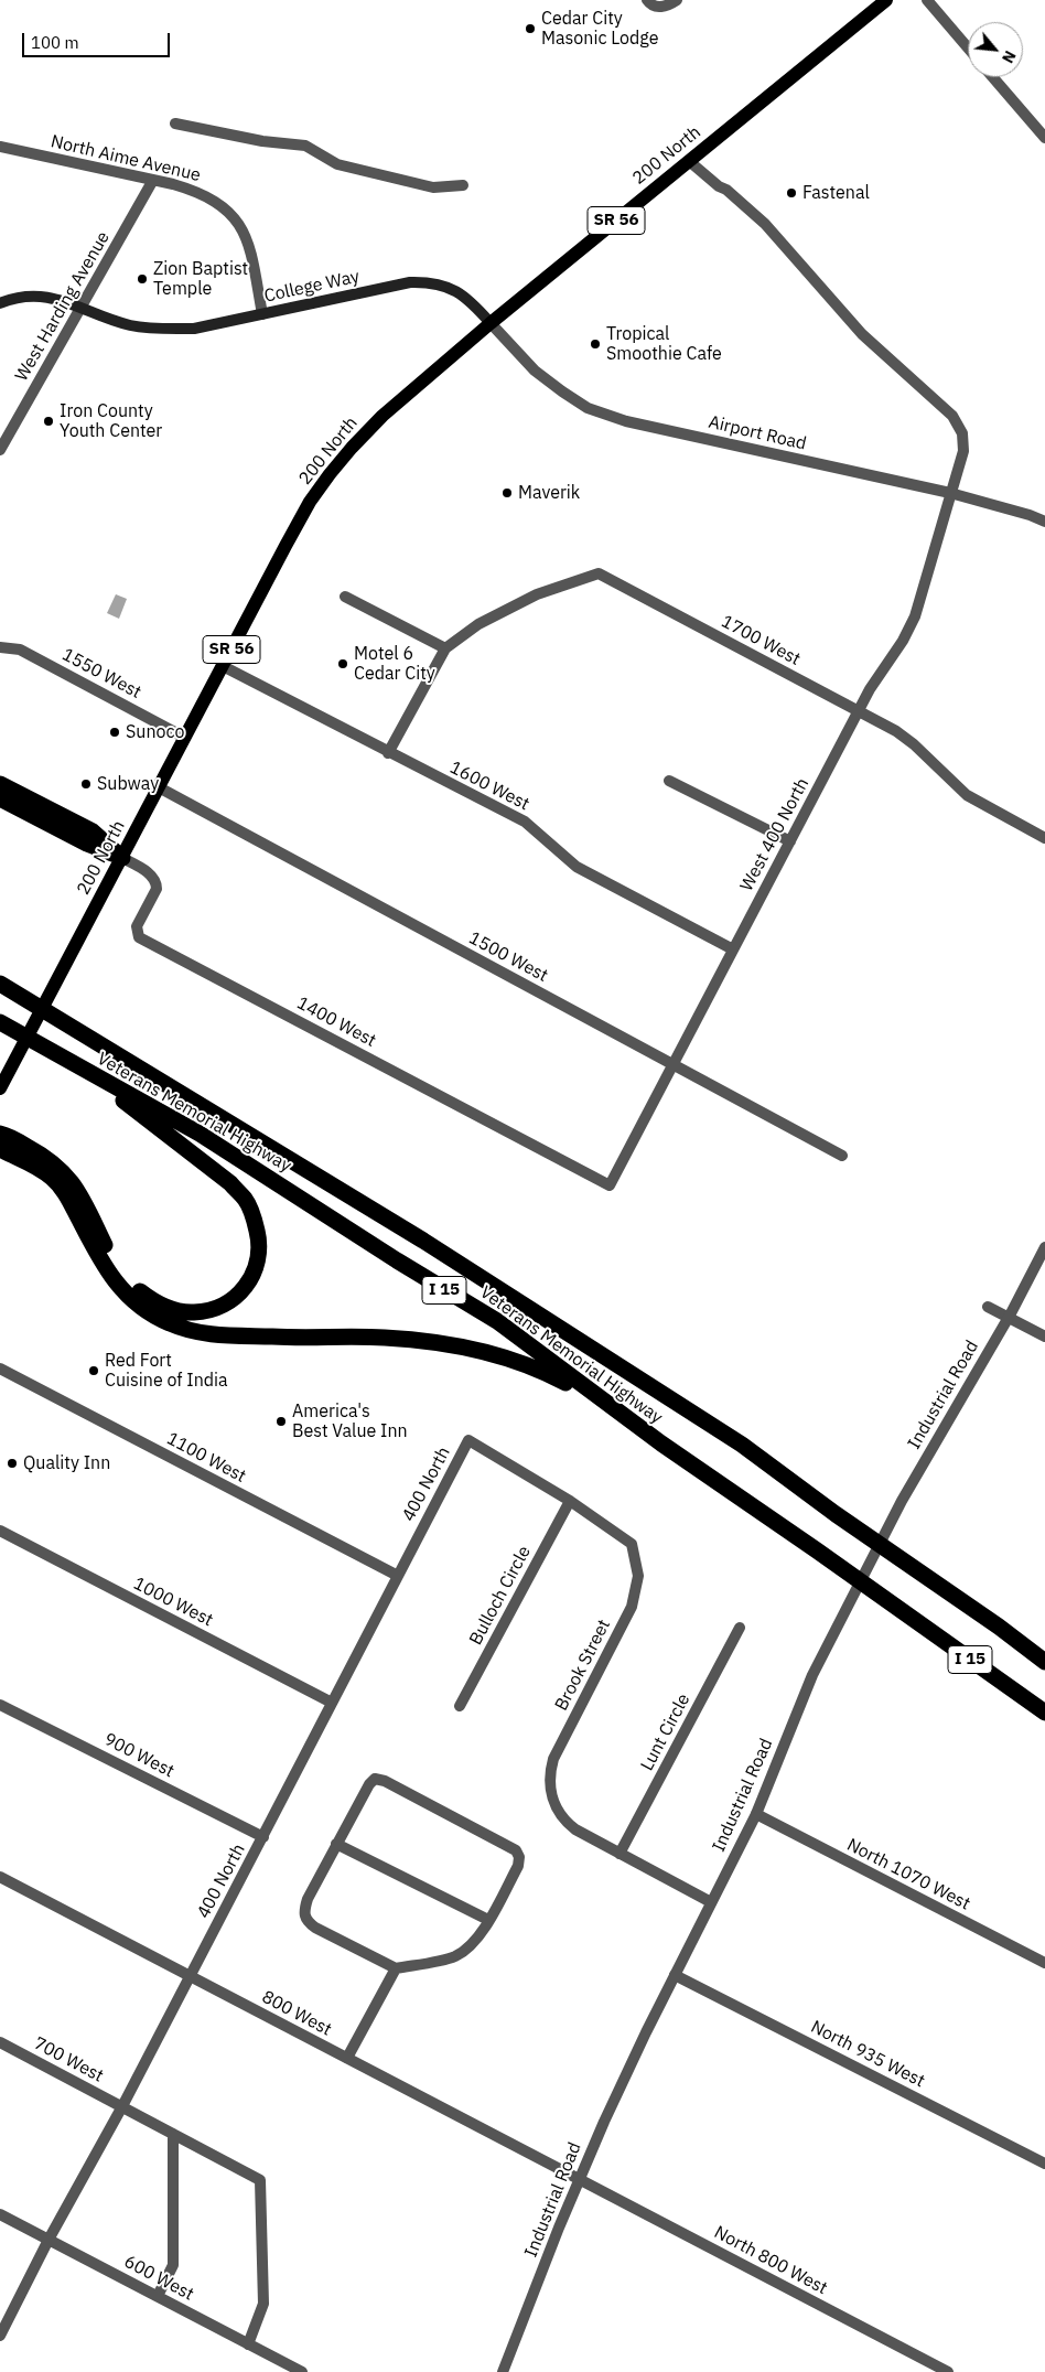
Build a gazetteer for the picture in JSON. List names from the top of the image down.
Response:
{
  "streets": {
    "highway": ["Veterans Memorial Highway", "I 15"],
    "main road": ["200 North", "SR 56", "College Way"],
    "street": [
      "North Aime Avenue",
      "West Harding Avenue",
      "Airport Road",
      "1700 West",
      "1550 West",
      "1600 West",
      "West 400 North",
      "1500 West",
      "1400 West",
      "Industrial Road",
      "1100 West",
      "400 North",
      "Bulloch Circle",
      "1000 West",
      "Brook Street",
      "Lunt Circle",
      "900 West",
      "North 1070 West",
      "800 West",
      "North 935 West",
      "700 West",
      "North 800 West",
      "600 West"
    ]
  },
  "crossings": [
    ["200 North", "College Way"],
    ["200 North", "Airport Road"],
    ["200 North", "1550 West"],
    ["200 North", "1600 West"],
    ["200 North", "West 400 North"],
    ["200 North", "1500 West"],
    ["200 North", "1400 West"],
    ["North Aime Avenue", "College Way"],
    ["North Aime Avenue", "West Harding Avenue"],
    ["College Way", "West Harding Avenue"],
    ["College Way", "Airport Road"],
    ["Airport Road", "West 400 North"],
    ["1700 West", "1600 West"],
    ["1700 West", "West 400 North"],
    ["1600 West", "West 400 North"],
    ["West 400 North", "1500 West"],
    ["West 400 North", "1400 West"],
    ["Industrial Road", "Brook Street"],
    ["Industrial Road", "North 1070 West"],
    ["Industrial Road", "800 West"],
    ["Industrial Road", "North 935 West"],
    ["Industrial Road", "North 800 West"],
    ["1100 West", "400 North"],
    ["400 North", "1000 West"],
    ["400 North", "Brook Street"],
    ["400 North", "900 West"],
    ["400 North", "800 West"],
    ["400 North", "700 West"],
    ["400 North", "600 West"],
    ["Bulloch Circle", "Brook Street"],
    ["Brook Street", "Lunt Circle"],
    ["800 West", "North 800 West"],
    ["700 West", "600 West"]
  ],
  "places": [
    "Cedar City Masonic Lodge",
    "Fastenal",
    "Zion Baptist Temple",
    "Tropical Smoothie Cafe",
    "Iron County Youth Center",
    "Maverik",
    "Motel 6 Cedar City",
    "Sunoco",
    "Subway",
    "Red Fort Cuisine of India",
    "America's Best Value Inn",
    "Quality Inn"
  ],
  "scale_bar": "100 m",
  "north": "bottom right"
}
